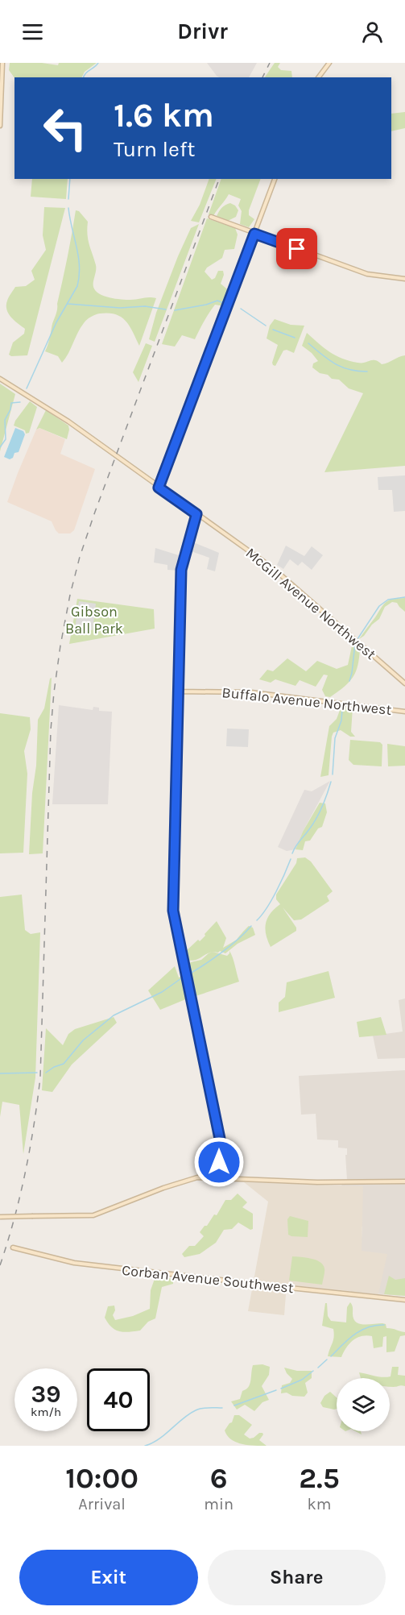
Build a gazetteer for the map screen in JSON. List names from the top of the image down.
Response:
{
  "streets": {
    "street": ["McGill Avenue Northwest", "Buffalo Avenue Northwest", "Corban Avenue Southwest"]
  },
  "parks": ["Gibson Ball Park"],
  "page": {
    "header": "Drivr",
    "turn": ["1.6 km", "Turn left"],
    "speed": "39 km/h",
    "limit": "40",
    "eta": [
      "10:00",
      "Arrival",
      "6",
      "min",
      "2.5",
      "km"
    ],
    "buttons": ["Exit", "Share"]
  }
}
